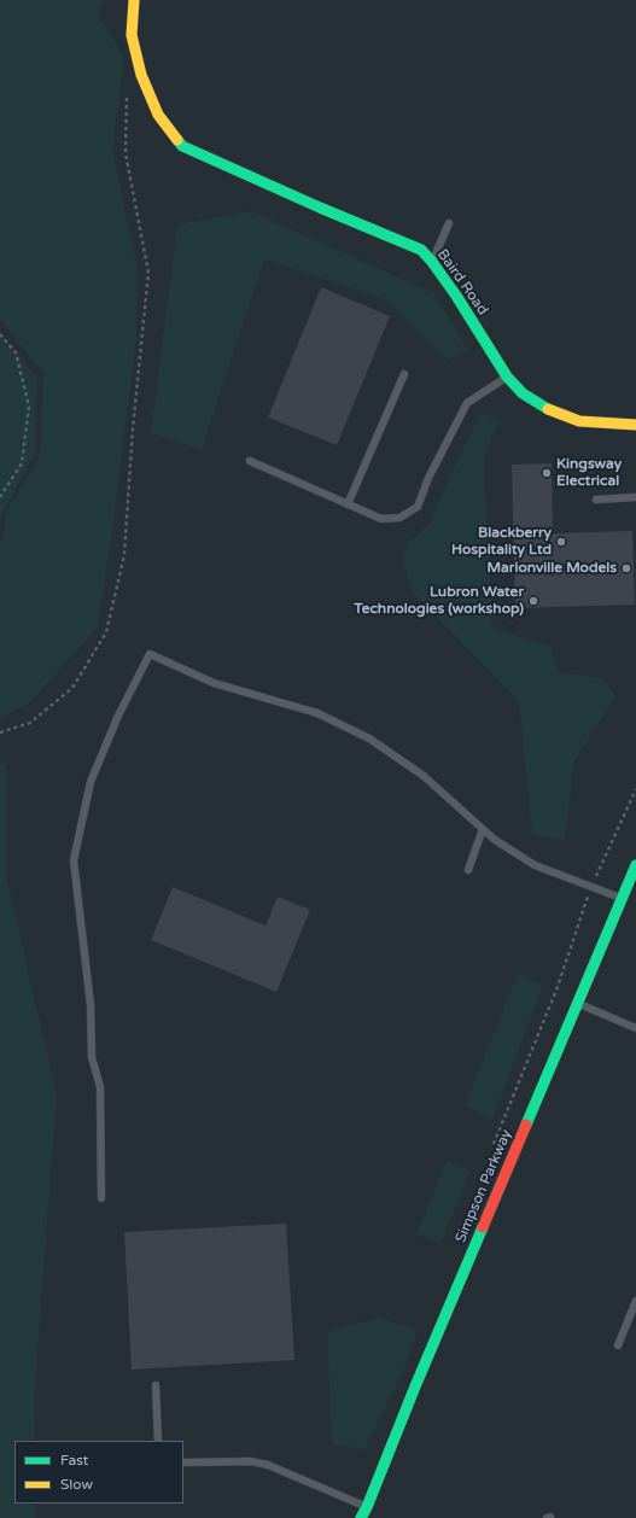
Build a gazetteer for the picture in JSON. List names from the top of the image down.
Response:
{
  "streets": {
    "street": ["Baird Road", "Simpson Parkway"]
  },
  "places": [
    "Kingsway Electrical",
    "Blackberry Hospitality Ltd",
    "Marionville Models",
    "Lubron Water Technologies (workshop)"
  ],
  "legend": ["Fast", "Slow"]
}
